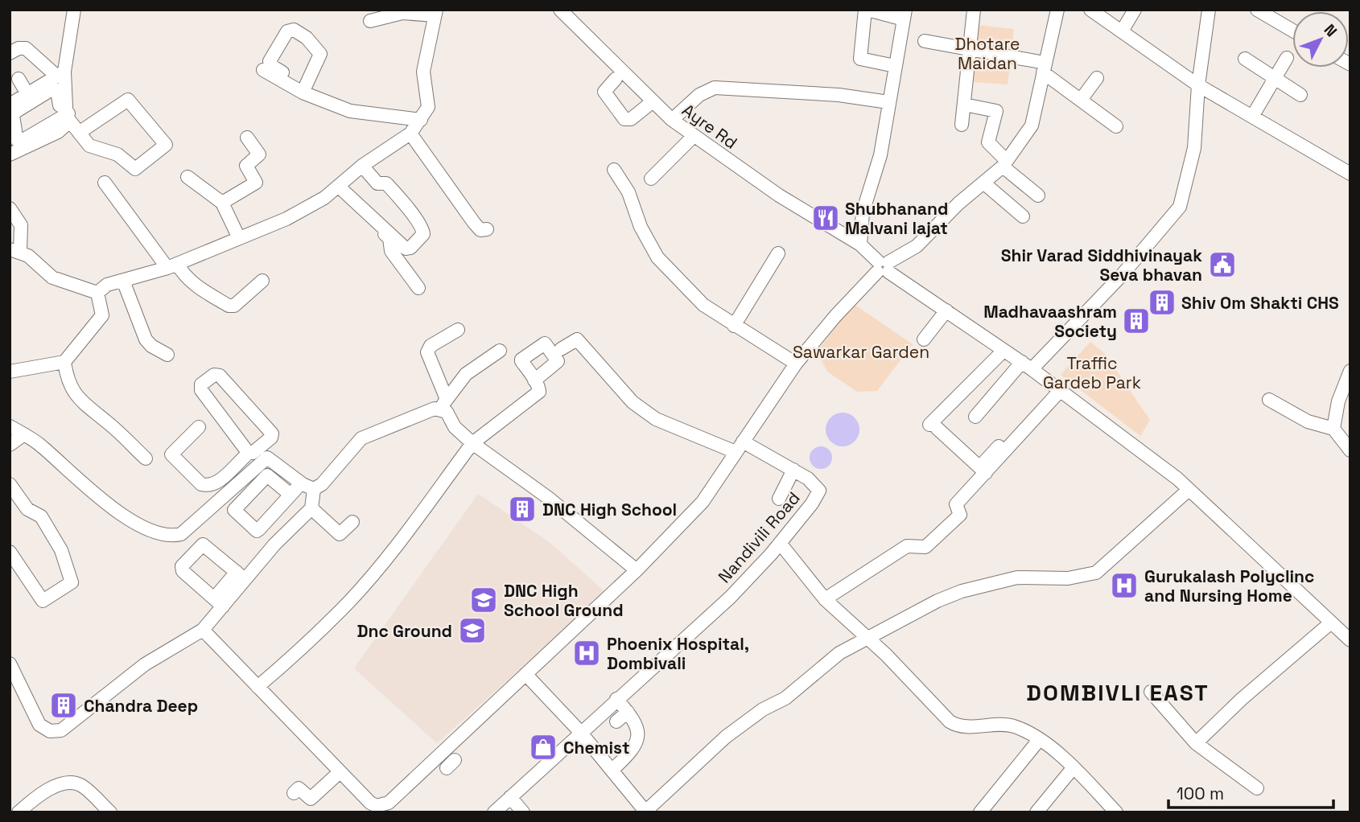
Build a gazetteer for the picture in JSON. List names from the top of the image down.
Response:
{
  "streets": {
    "street": ["Ayre Rd", "Nandivili Road"]
  },
  "districts": ["DOMBIVLI EAST"],
  "parks": ["Dhotare Maidan", "Sawarkar Garden", "Traffic Gardeb Park"],
  "places": {
    "restaurant": ["Shubhanand Malvani lajat"],
    "public building": ["Shir Varad Siddhivinayak Seva bhavan"],
    "building": [
      "Shiv Om Shakti CHS",
      "Madhavaashram Society",
      "DNC High School",
      "Chandra Deep"
    ],
    "hospital": ["Gurukalash Polyclinc and Nursing Home", "Phoenix Hospital, Dombivali"],
    "school or university": ["DNC High School Ground", "Dnc Ground"],
    "shop": ["Chemist"]
  },
  "scale_bar": "100 m",
  "north": "top right"
}
